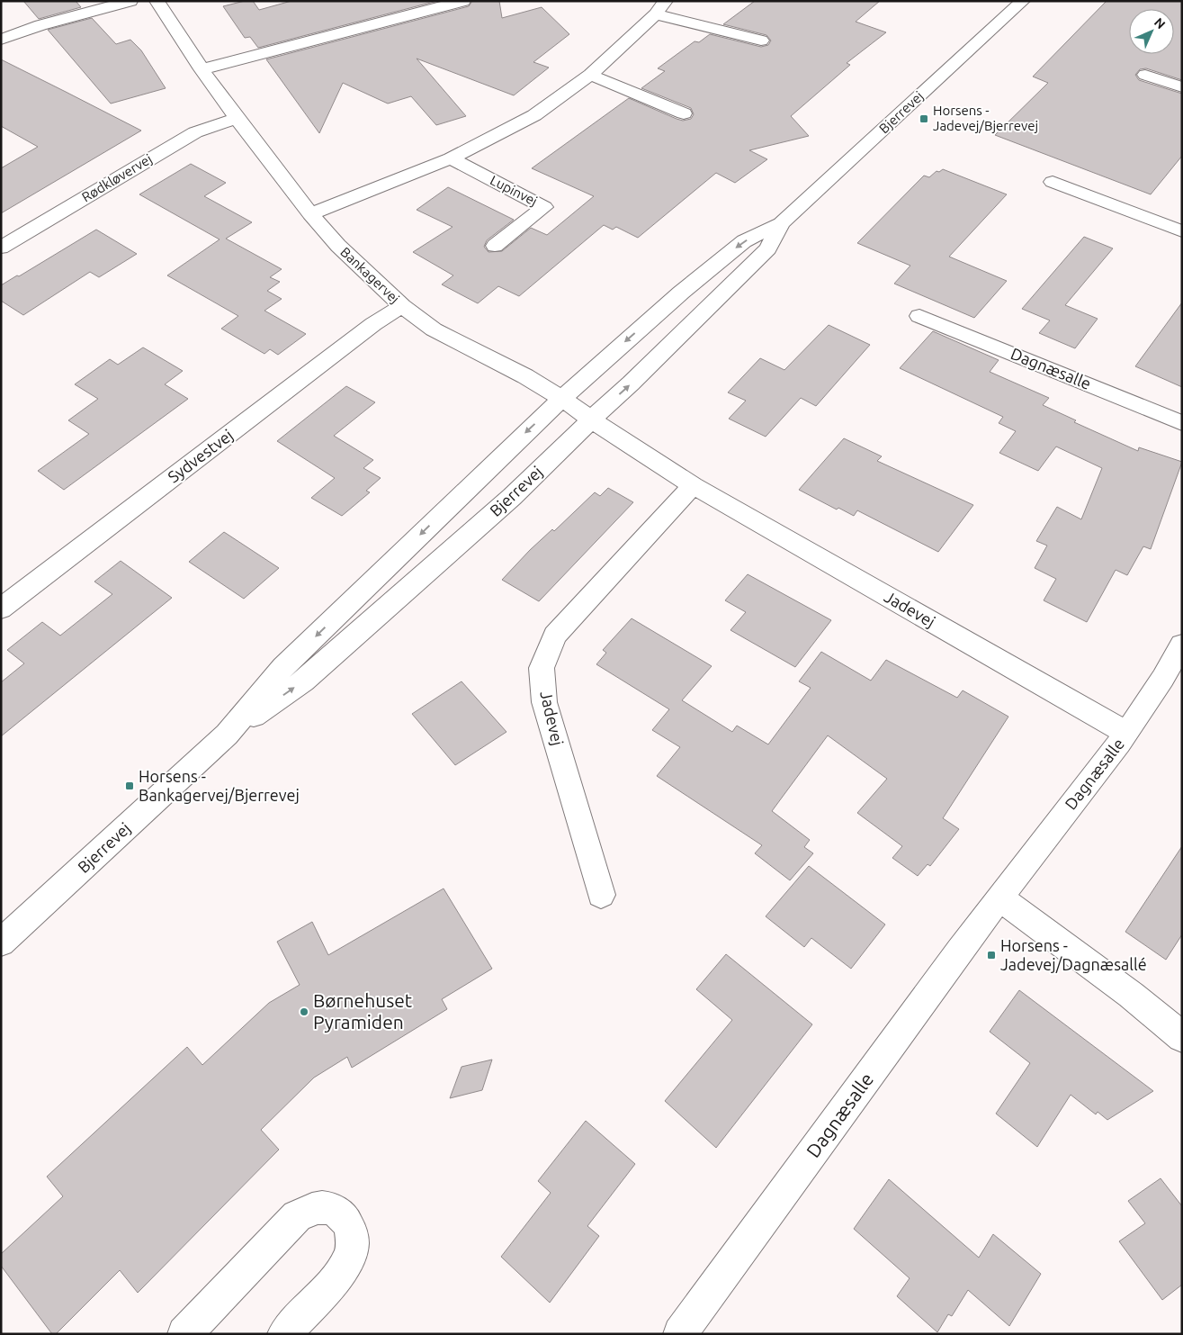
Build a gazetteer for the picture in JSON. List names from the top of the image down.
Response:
{
  "streets": {
    "street": [
      "Bjerrevej",
      "Rødkløvervej",
      "Lupinvej",
      "Bankagervej",
      "Dagnæsalle",
      "Sydvestvej",
      "Jadevej"
    ]
  },
  "crossings": [
    ["Bjerrevej", "Bankagervej"],
    ["Bjerrevej", "Jadevej"],
    ["Rødkløvervej", "Bankagervej"],
    ["Bankagervej", "Sydvestvej"],
    ["Bankagervej", "Jadevej"],
    ["Dagnæsalle", "Jadevej"]
  ],
  "places": {
    "transit": ["Horsens - Jadevej/Bjerrevej", "Horsens - Bankagervej/Bjerrevej", "Horsens - Jadevej/Dagnæsallé"],
    "other": ["Børnehuset Pyramiden"]
  },
  "north": "top right"
}
